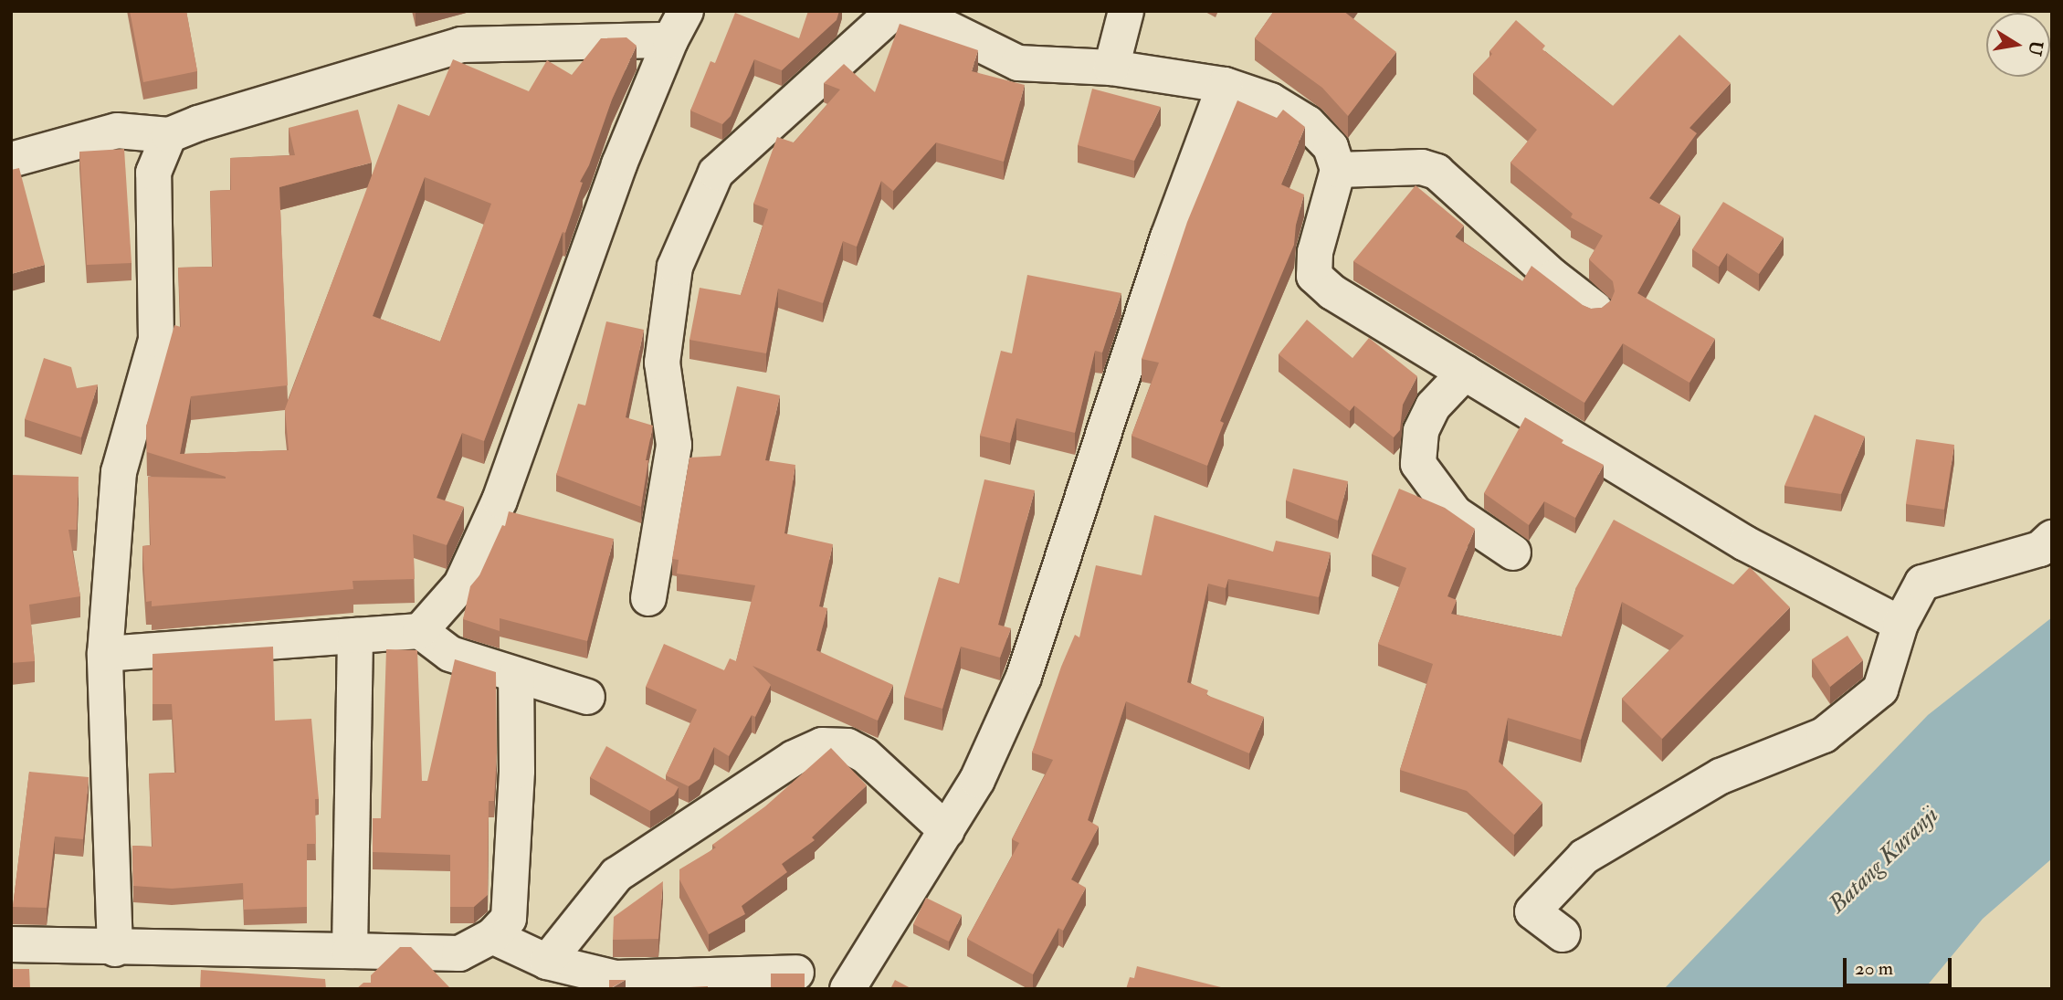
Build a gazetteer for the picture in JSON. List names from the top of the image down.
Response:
{
  "water": ["Batang Kuranji"],
  "scale_bar": "20 m",
  "north": "right"
}
